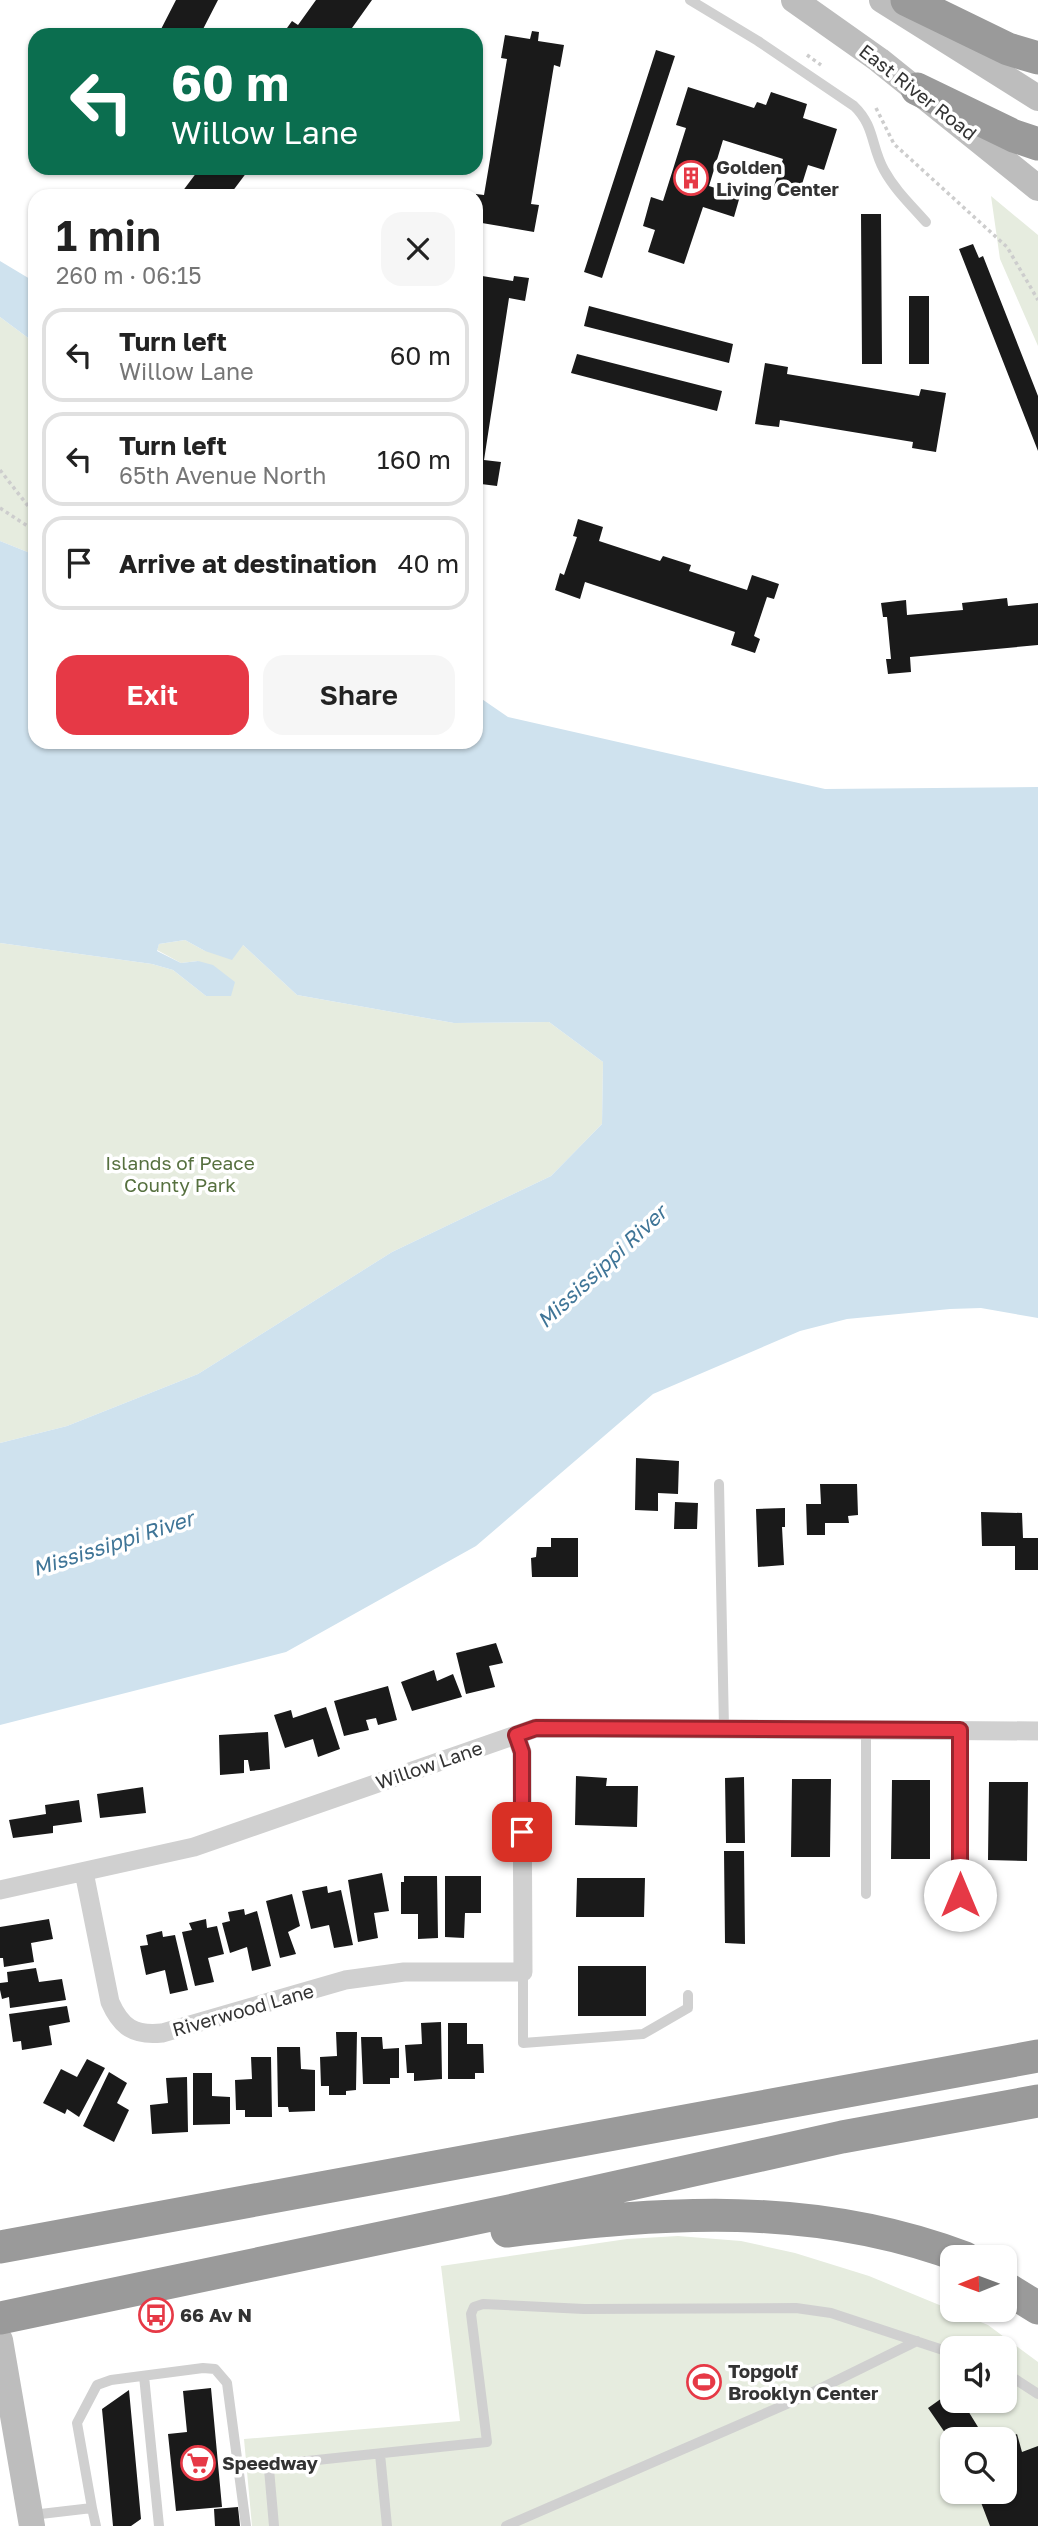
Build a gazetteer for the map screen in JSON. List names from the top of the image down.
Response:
{
  "streets": {
    "main road": ["East River Road"],
    "street": ["Willow Lane", "Riverwood Lane"]
  },
  "crossings": [
    ["Willow Lane", "Riverwood Lane"]
  ],
  "water": ["Mississippi River"],
  "parks": ["Islands of Peace County Park"],
  "places": {
    "building": ["Golden Living Center"],
    "bus stop": ["66 Av N"],
    "sports": ["Topgolf Brooklyn Center"],
    "supermarket": ["Speedway"]
  },
  "north": "left",
  "page": {
    "turn": ["60 m", "Willow Lane"],
    "heading": ["1 min", "260 m · 06:15"],
    "list": [
      {
        "name": "Turn left",
        "note": "Willow Lane",
        "value": "60 m"
      },
      {
        "name": "Turn left",
        "note": "65th Avenue North",
        "value": "160 m"
      },
      {
        "name": "Arrive at destination",
        "value": "40 m"
      }
    ],
    "buttons": ["Exit", "Share"]
  }
}
